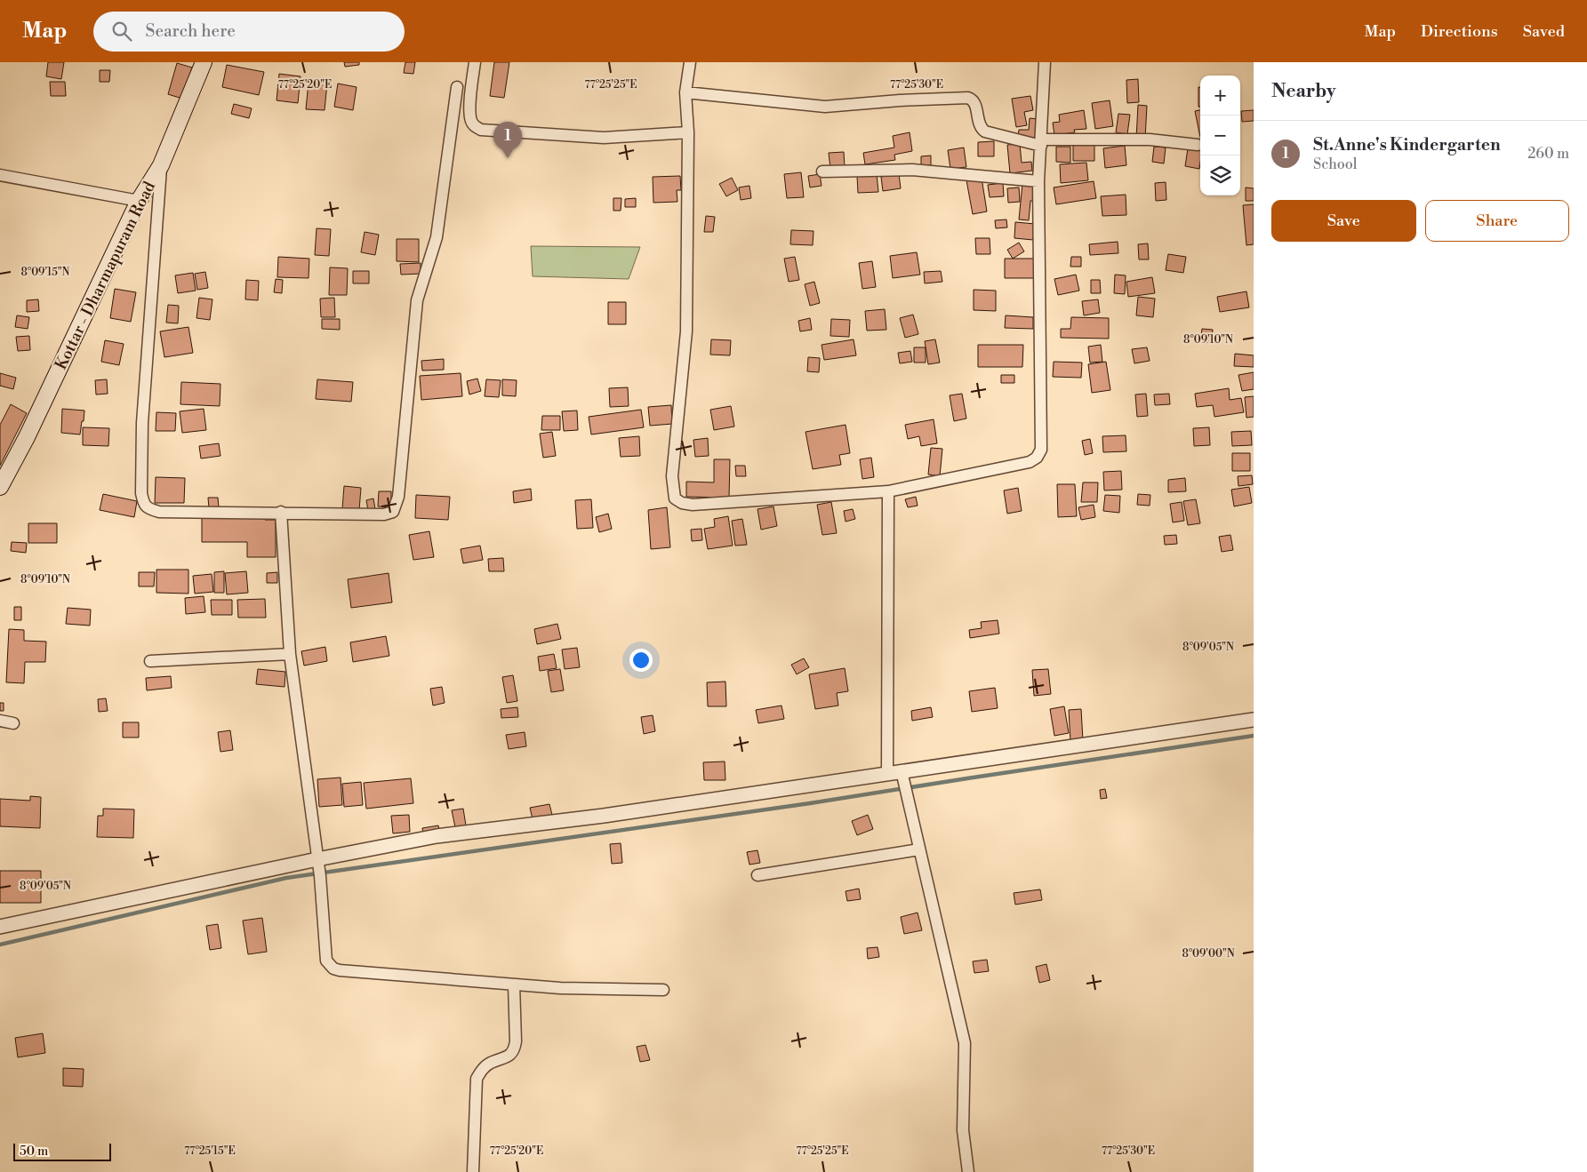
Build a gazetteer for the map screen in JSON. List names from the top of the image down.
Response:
{
  "streets": {
    "main road": ["Kottar - Dharmapuram Road"]
  },
  "scale_bar": "50 m",
  "page": {
    "header": "Map",
    "search": "Search here",
    "nav": ["Map", "Directions", "Saved"],
    "heading": "Nearby",
    "map_buttons": ["+", "−"],
    "list": [
      {
        "mark": "1",
        "name": "St.Anne's Kindergarten",
        "note": "School",
        "value": "260 m"
      }
    ],
    "pins": "1",
    "buttons": ["Save", "Share"],
    "scale": "50 m"
  },
  "coordinates": [
    "77°25'20\"E",
    "77°25'25\"E",
    "77°25'30\"E",
    "8°09'15\"N",
    "8°09'10\"N",
    "8°09'05\"N",
    "8°09'00\"N",
    "77°25'15\"E"
  ]
}
